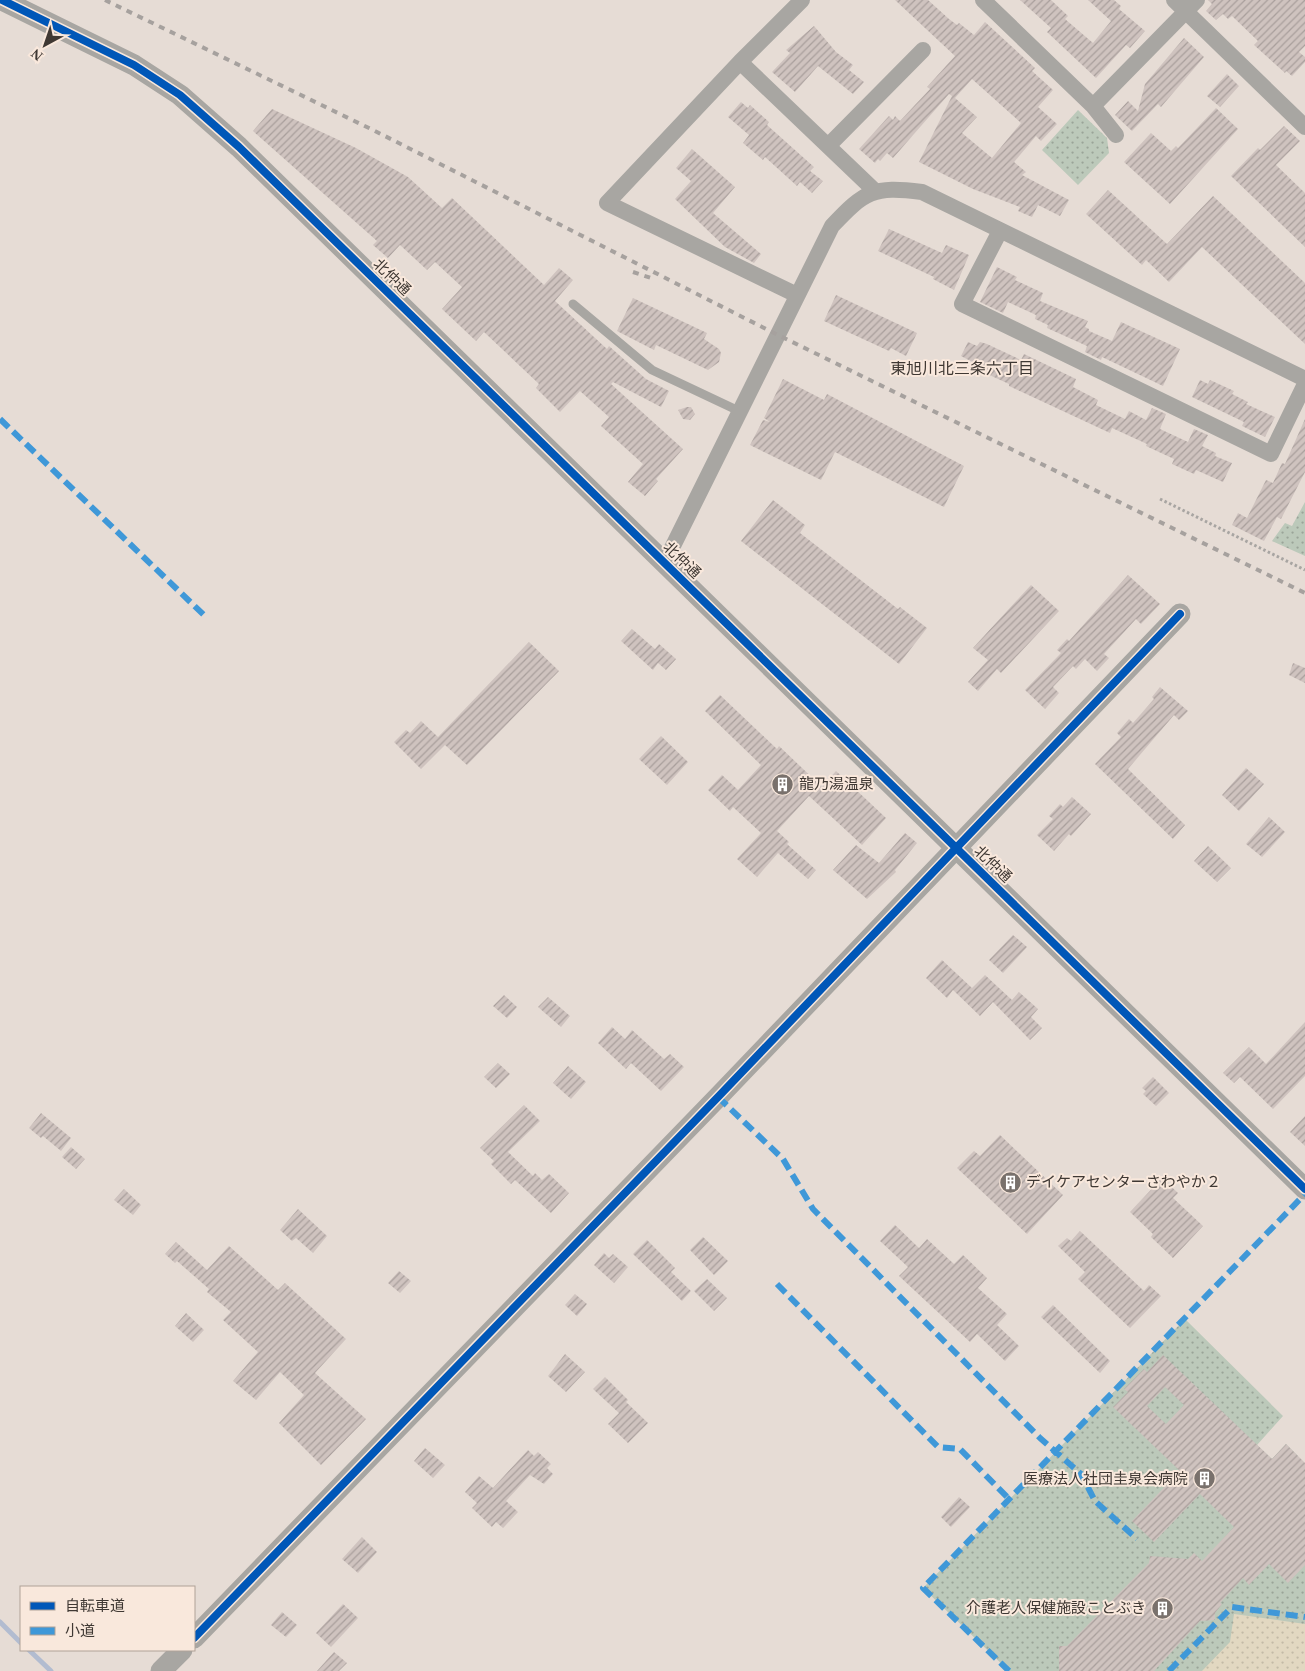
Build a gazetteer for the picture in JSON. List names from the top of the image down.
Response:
{
  "streets": {
    "street": ["北仲通"]
  },
  "districts": ["東旭川北三条六丁目"],
  "places": {
    "building": [
      "龍乃湯温泉",
      "デイケアセンターさわやか２",
      "医療法人社団圭泉会病院",
      "介護老人保健施設ことぶき"
    ]
  },
  "legend": ["自転車道", "小道"],
  "north": "bottom left"
}
